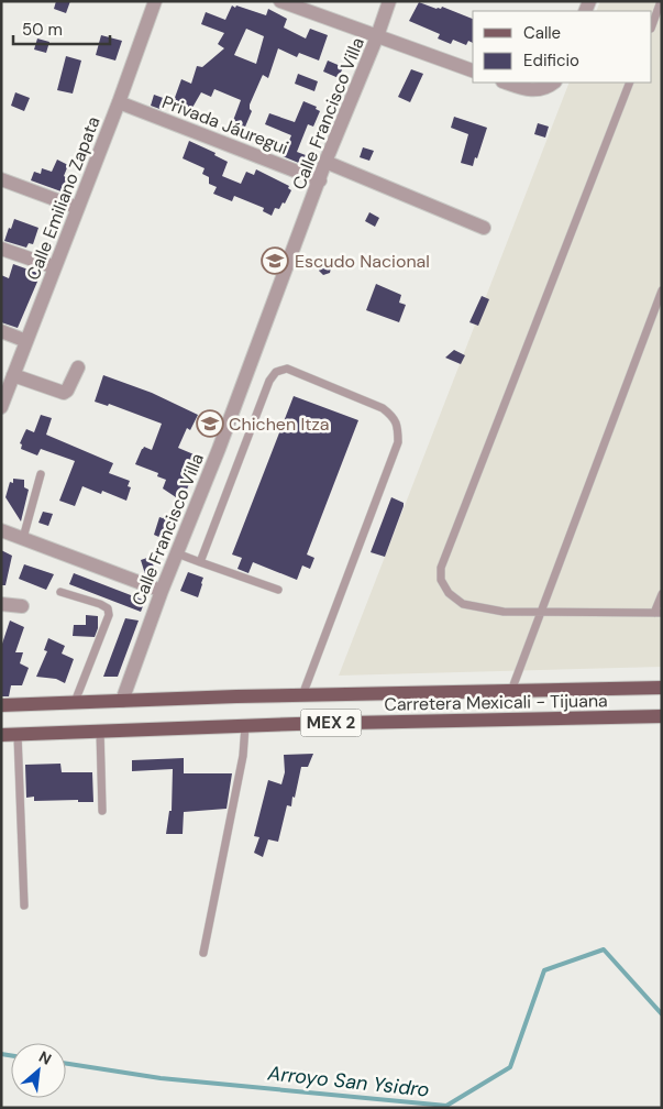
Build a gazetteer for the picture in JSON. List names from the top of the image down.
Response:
{
  "streets": {
    "main road": ["Carretera Mexicali - Tijuana", "MEX 2"],
    "street": ["Calle Francisco Villa", "Privada Jáuregui", "Calle Emiliano Zapata"]
  },
  "crossings": [
    ["Calle Francisco Villa", "Privada Jáuregui"],
    ["Calle Francisco Villa", "Carretera Mexicali - Tijuana"],
    ["Privada Jáuregui", "Calle Emiliano Zapata"]
  ],
  "water": ["Arroyo San Ysidro"],
  "places": {
    "school or university": ["Escudo Nacional", "Chichen Itza"]
  },
  "legend": ["Calle", "Edificio"],
  "scale_bar": "50 m",
  "north": "top right"
}
